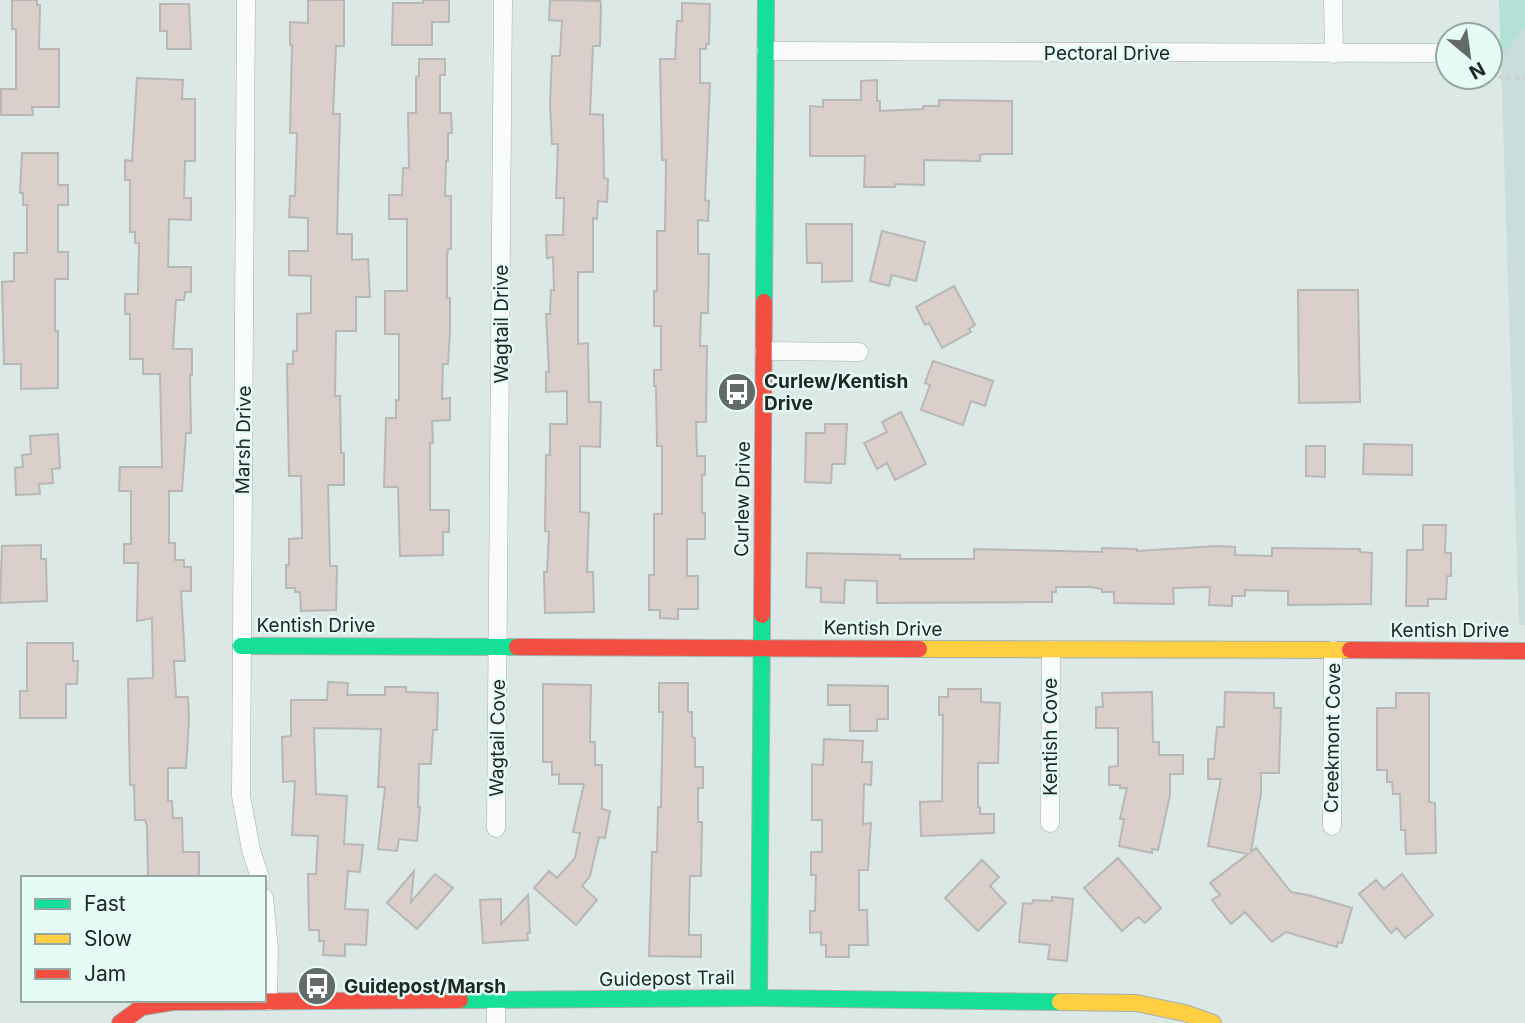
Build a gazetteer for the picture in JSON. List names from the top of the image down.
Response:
{
  "streets": {
    "street": [
      "Pectoral Drive",
      "Wagtail Drive",
      "Marsh Drive",
      "Curlew Drive",
      "Kentish Drive",
      "Kentish Cove",
      "Wagtail Cove",
      "Creekmont Cove",
      "Guidepost Trail"
    ]
  },
  "crossings": [
    ["Pectoral Drive", "Curlew Drive"],
    ["Wagtail Drive", "Kentish Drive"],
    ["Wagtail Drive", "Wagtail Cove"],
    ["Marsh Drive", "Kentish Drive"],
    ["Curlew Drive", "Kentish Drive"],
    ["Curlew Drive", "Guidepost Trail"],
    ["Kentish Drive", "Kentish Cove"],
    ["Kentish Drive", "Wagtail Cove"],
    ["Kentish Drive", "Creekmont Cove"]
  ],
  "places": {
    "bus stop": ["Curlew/Kentish Drive", "Guidepost/Marsh"]
  },
  "legend": ["Fast", "Slow", "Jam"],
  "north": "bottom right"
}
